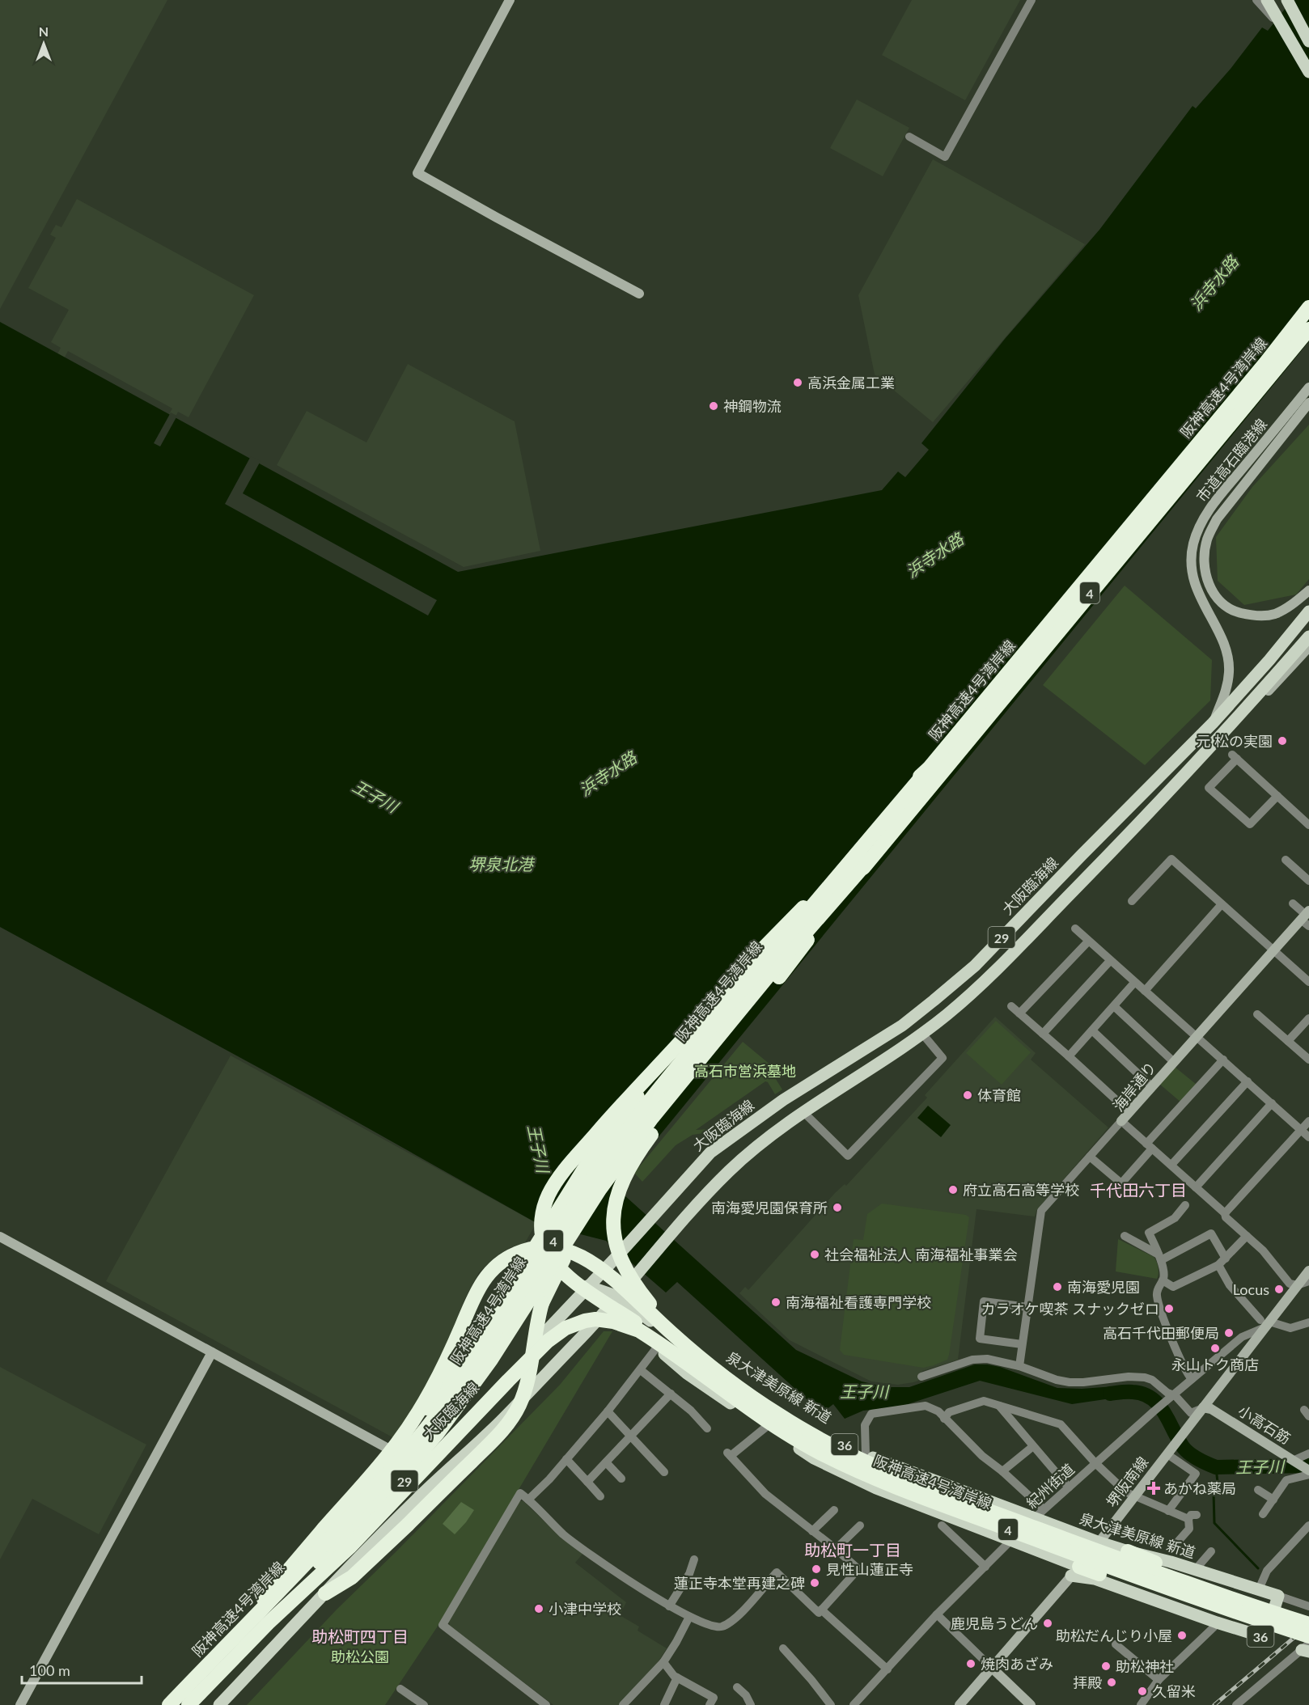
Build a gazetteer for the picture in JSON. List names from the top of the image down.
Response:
{
  "streets": {
    "highway": ["阪神高速4号湾岸線", "4"],
    "main road": [
      "大阪臨海線",
      "29",
      "泉大津美原線 新道",
      "36"
    ],
    "street": [
      "市道高石臨港線",
      "海岸通り",
      "小高石筋",
      "堺阪南線",
      "紀州街道"
    ]
  },
  "crossings": [
    ["市道高石臨港線", "大阪臨海線"],
    ["大阪臨海線", "泉大津美原線 新道"],
    ["大阪臨海線", "36"],
    ["29", "泉大津美原線 新道"],
    ["29", "36"],
    ["海岸通り", "堺阪南線"],
    ["泉大津美原線 新道", "36"],
    ["泉大津美原線 新道", "堺阪南線"],
    ["泉大津美原線 新道", "紀州街道"],
    ["小高石筋", "堺阪南線"],
    ["36", "堺阪南線"],
    ["36", "紀州街道"],
    ["堺阪南線", "紀州街道"]
  ],
  "districts": ["千代田六丁目", "助松町一丁目", "助松町四丁目"],
  "water": ["浜寺水路", "王子川", "堺泉北港"],
  "parks": ["高石市営浜墓地", "助松公園"],
  "places": {
    "other": [
      "高浜金属工業",
      "神鋼物流",
      "元 松の実園",
      "体育館",
      "府立高石高等学校",
      "南海愛児園保育所",
      "社会福祉法人 南海福祉事業会",
      "南海愛児園",
      "Locus",
      "南海福祉看護専門学校",
      "カラオケ喫茶 スナックゼロ",
      "高石千代田郵便局",
      "永山トク商店",
      "見性山蓮正寺",
      "蓮正寺本堂再建之碑",
      "小津中学校",
      "鹿児島うどん",
      "助松だんじり小屋",
      "焼肉あざみ",
      "助松神社",
      "拝殿",
      "久留米"
    ],
    "health": ["あかね薬局"]
  },
  "scale_bar": "100 m",
  "north": "top"
}
